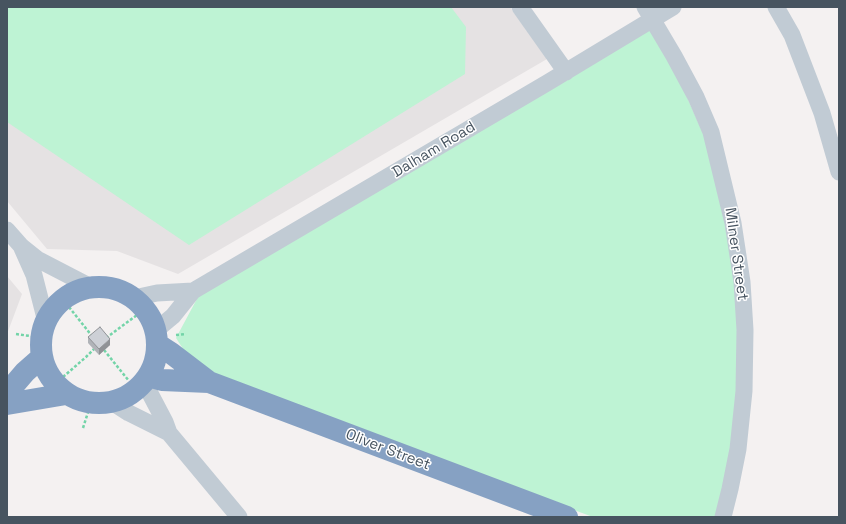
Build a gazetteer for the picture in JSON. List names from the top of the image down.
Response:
{
  "streets": {
    "highway": ["Oliver Street"],
    "street": ["Dalham Road", "Milner Street"]
  },
  "crossings": [
    ["Dalham Road", "Milner Street"],
    ["Dalham Road", "Oliver Street"]
  ]
}
